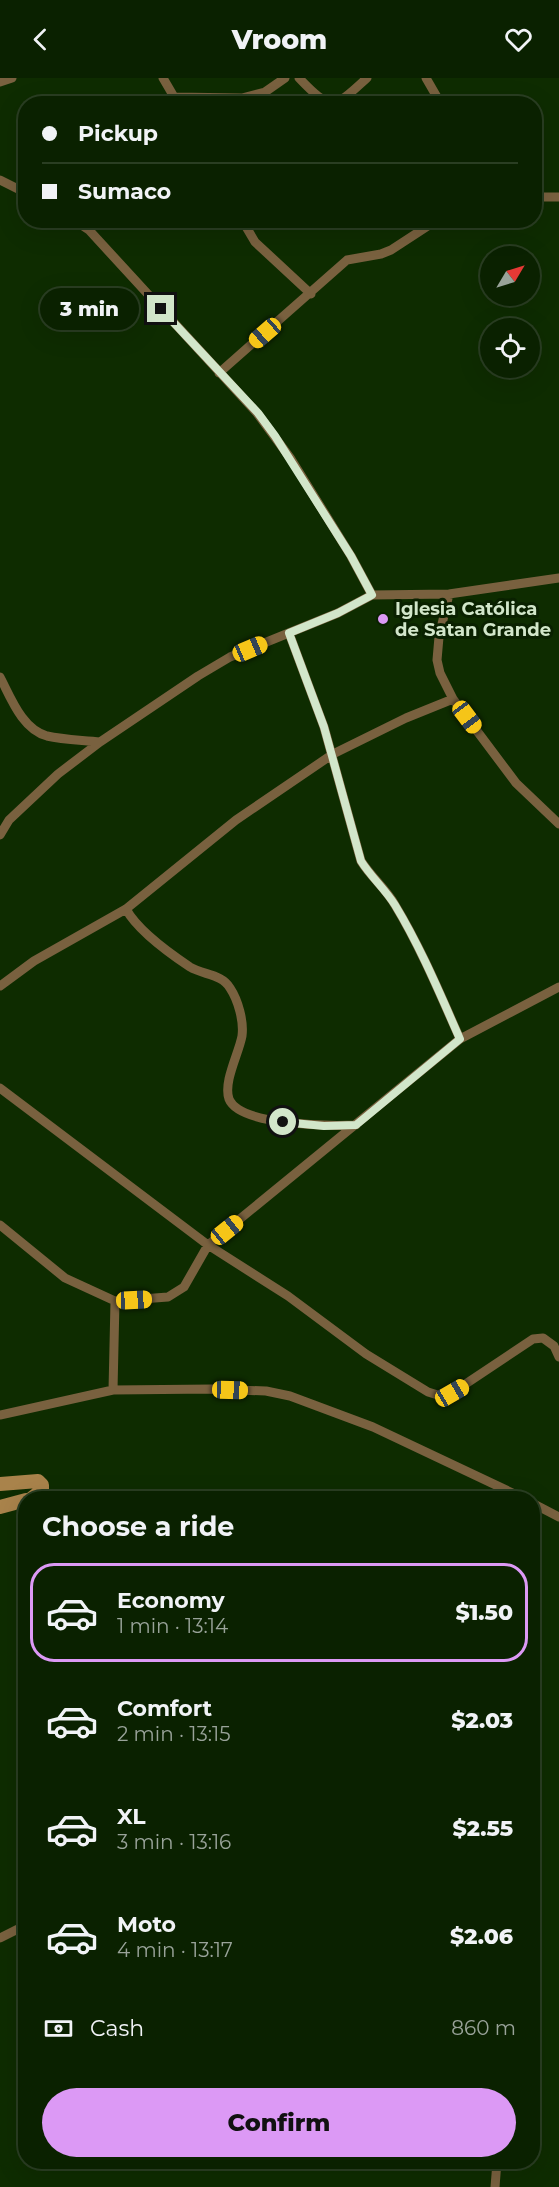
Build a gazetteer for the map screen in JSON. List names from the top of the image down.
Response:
{
  "places": ["Iglesia Católica de Satan Grande"],
  "north": "top right",
  "page": {
    "header": "Vroom",
    "banner": ["Pickup", "Sumaco"],
    "bubble": "3 min",
    "heading": "Choose a ride",
    "list": [
      {
        "name": "Economy",
        "note": "1 min · 13:14",
        "value": "$1.50"
      },
      {
        "name": "Comfort",
        "note": "2 min · 13:15",
        "value": "$2.03"
      },
      {
        "name": "XL",
        "note": "3 min · 13:16",
        "value": "$2.55"
      },
      {
        "name": "Moto",
        "note": "4 min · 13:17",
        "value": "$2.06"
      }
    ],
    "pay": ["Cash", "860 m"],
    "buttons": "Confirm"
  }
}
